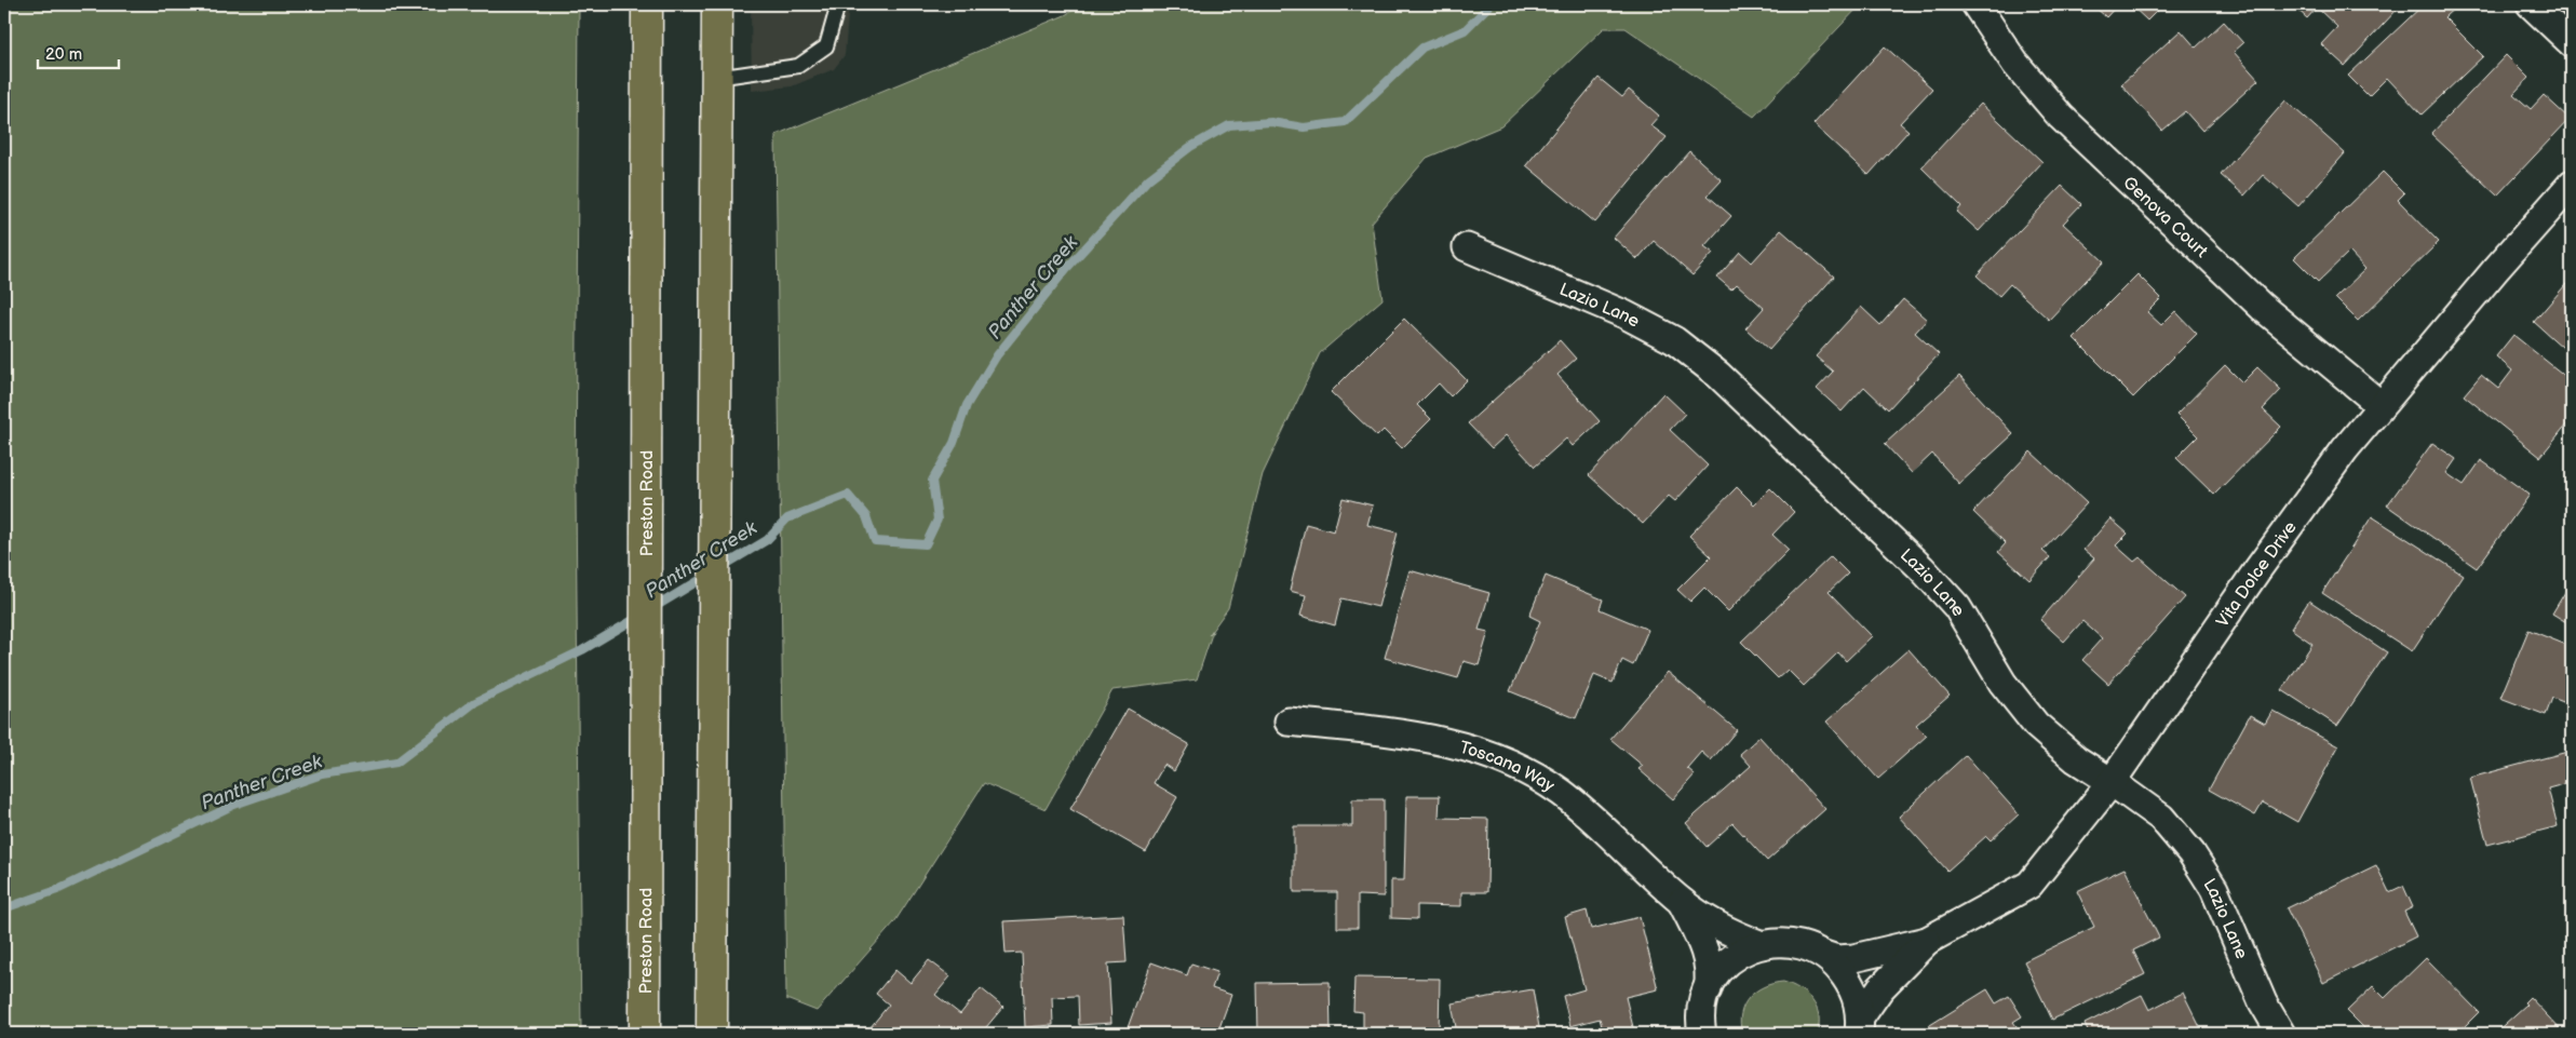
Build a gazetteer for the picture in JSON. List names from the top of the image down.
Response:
{
  "streets": {
    "main road": ["Preston Road"],
    "street": [
      "Genova Court",
      "Lazio Lane",
      "Vita Dolce Drive",
      "Toscana Way"
    ]
  },
  "crossings": [
    ["Genova Court", "Vita Dolce Drive"],
    ["Lazio Lane", "Vita Dolce Drive"]
  ],
  "water": ["Panther Creek"],
  "scale_bar": "20 m"
}
